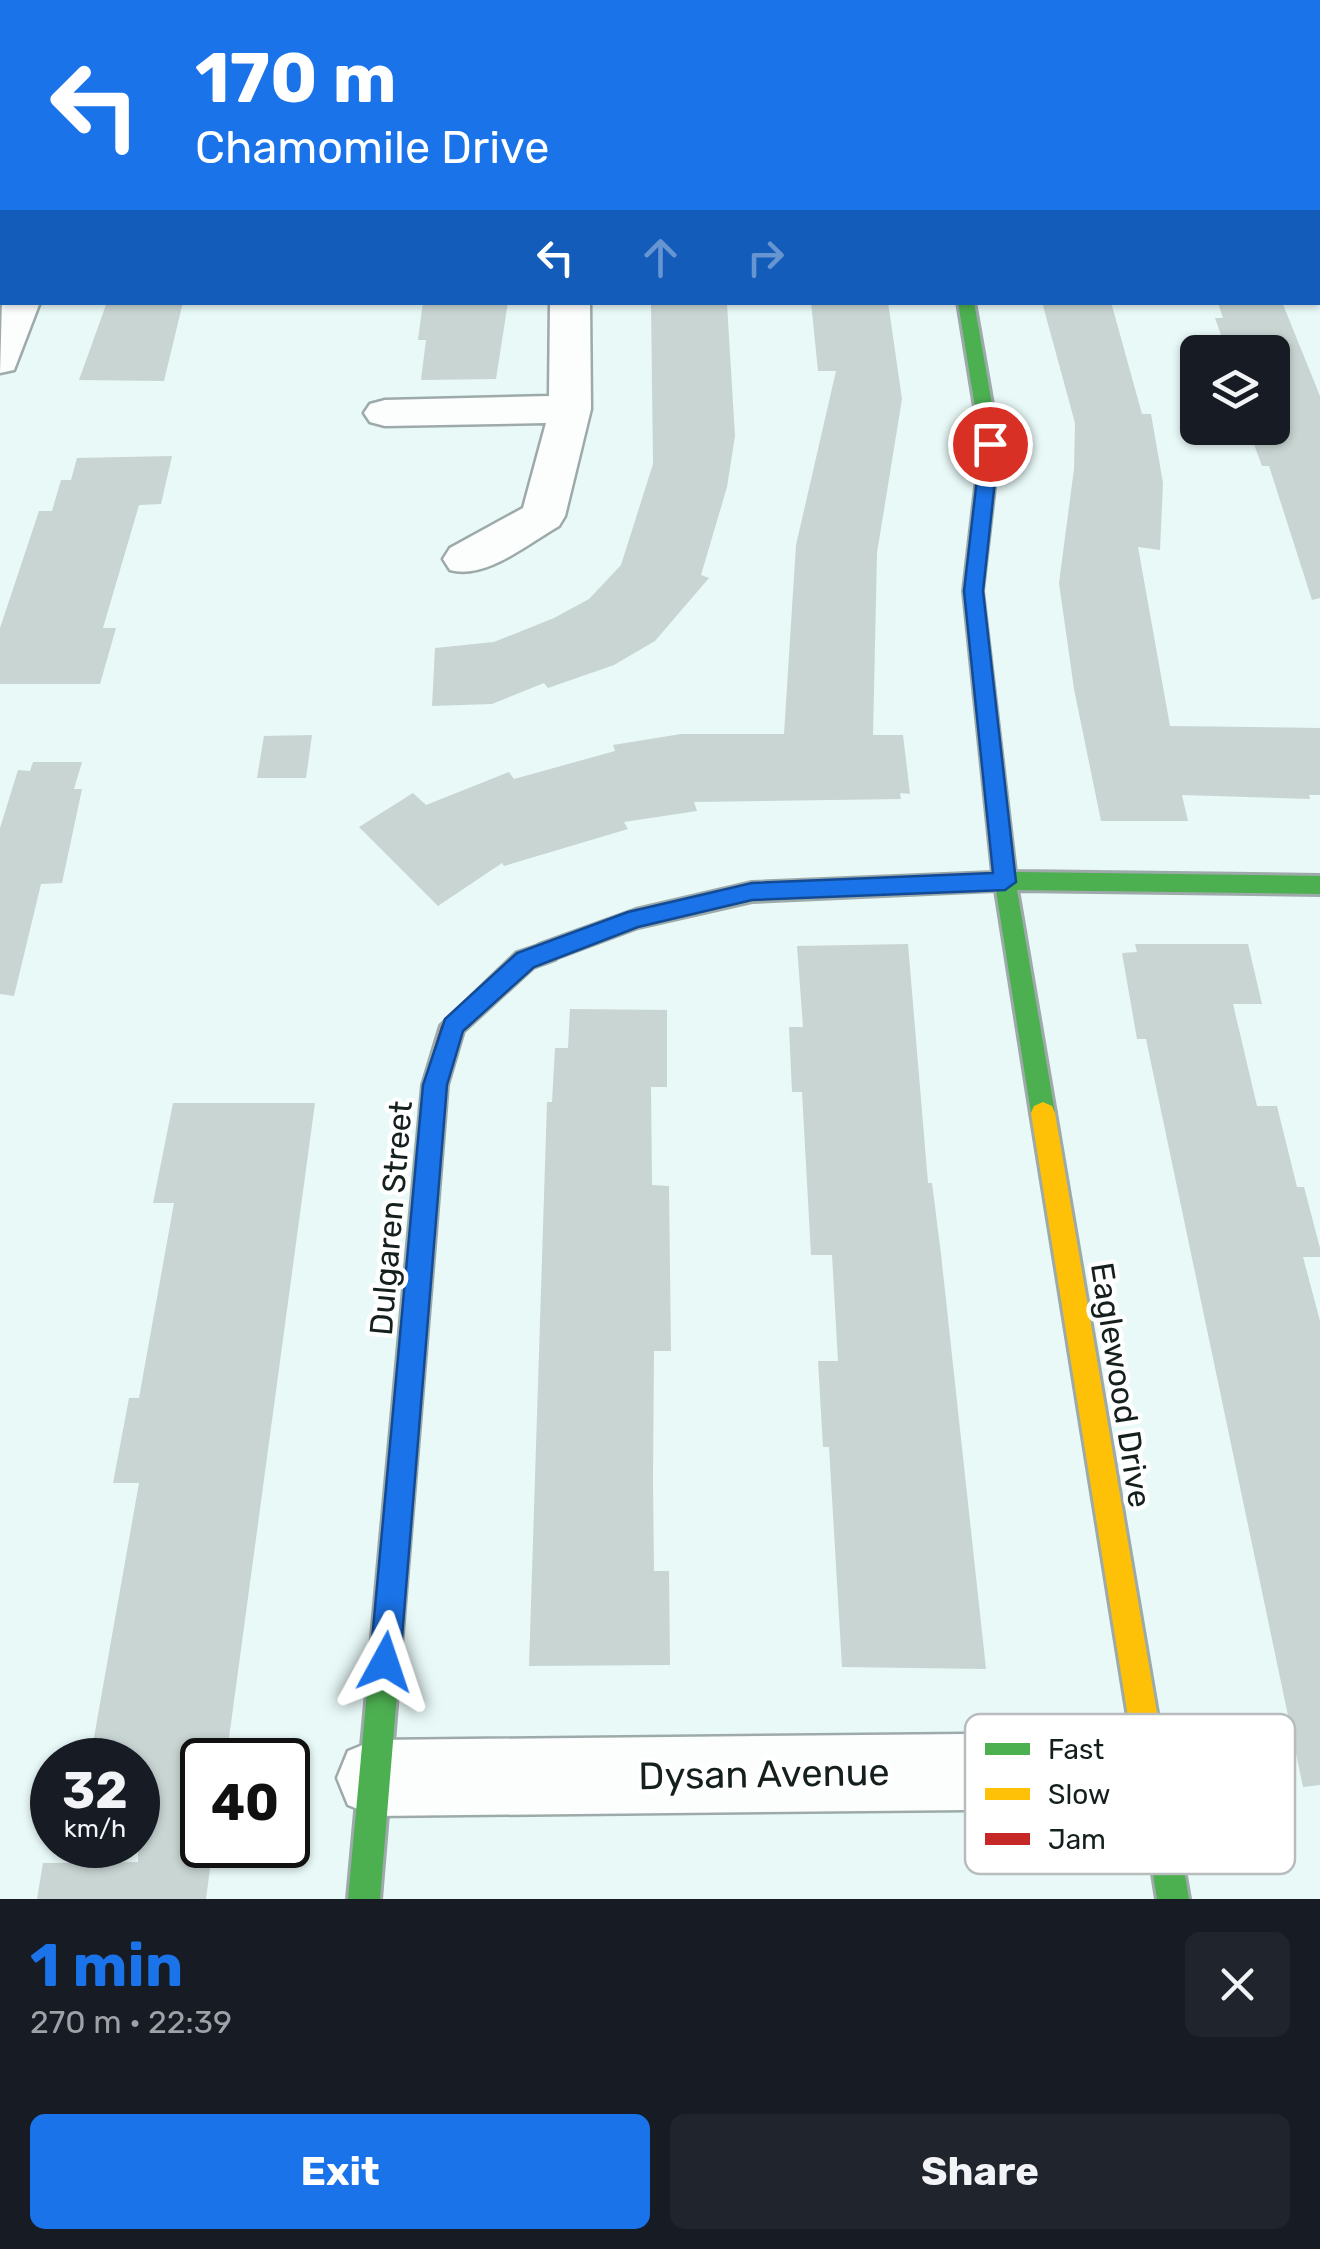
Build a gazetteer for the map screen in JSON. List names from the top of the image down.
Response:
{
  "streets": {
    "street": ["Dulgaren Street", "Eaglewood Drive", "Dysan Avenue"]
  },
  "crossings": [
    ["Dulgaren Street", "Eaglewood Drive"],
    ["Dulgaren Street", "Dysan Avenue"]
  ],
  "legend": ["Fast", "Slow", "Jam"],
  "page": {
    "turn": ["170 m", "Chamomile Drive"],
    "speed": "32 km/h",
    "limit": "40",
    "heading": ["1 min", "270 m · 22:39"],
    "buttons": ["Exit", "Share"]
  }
}
